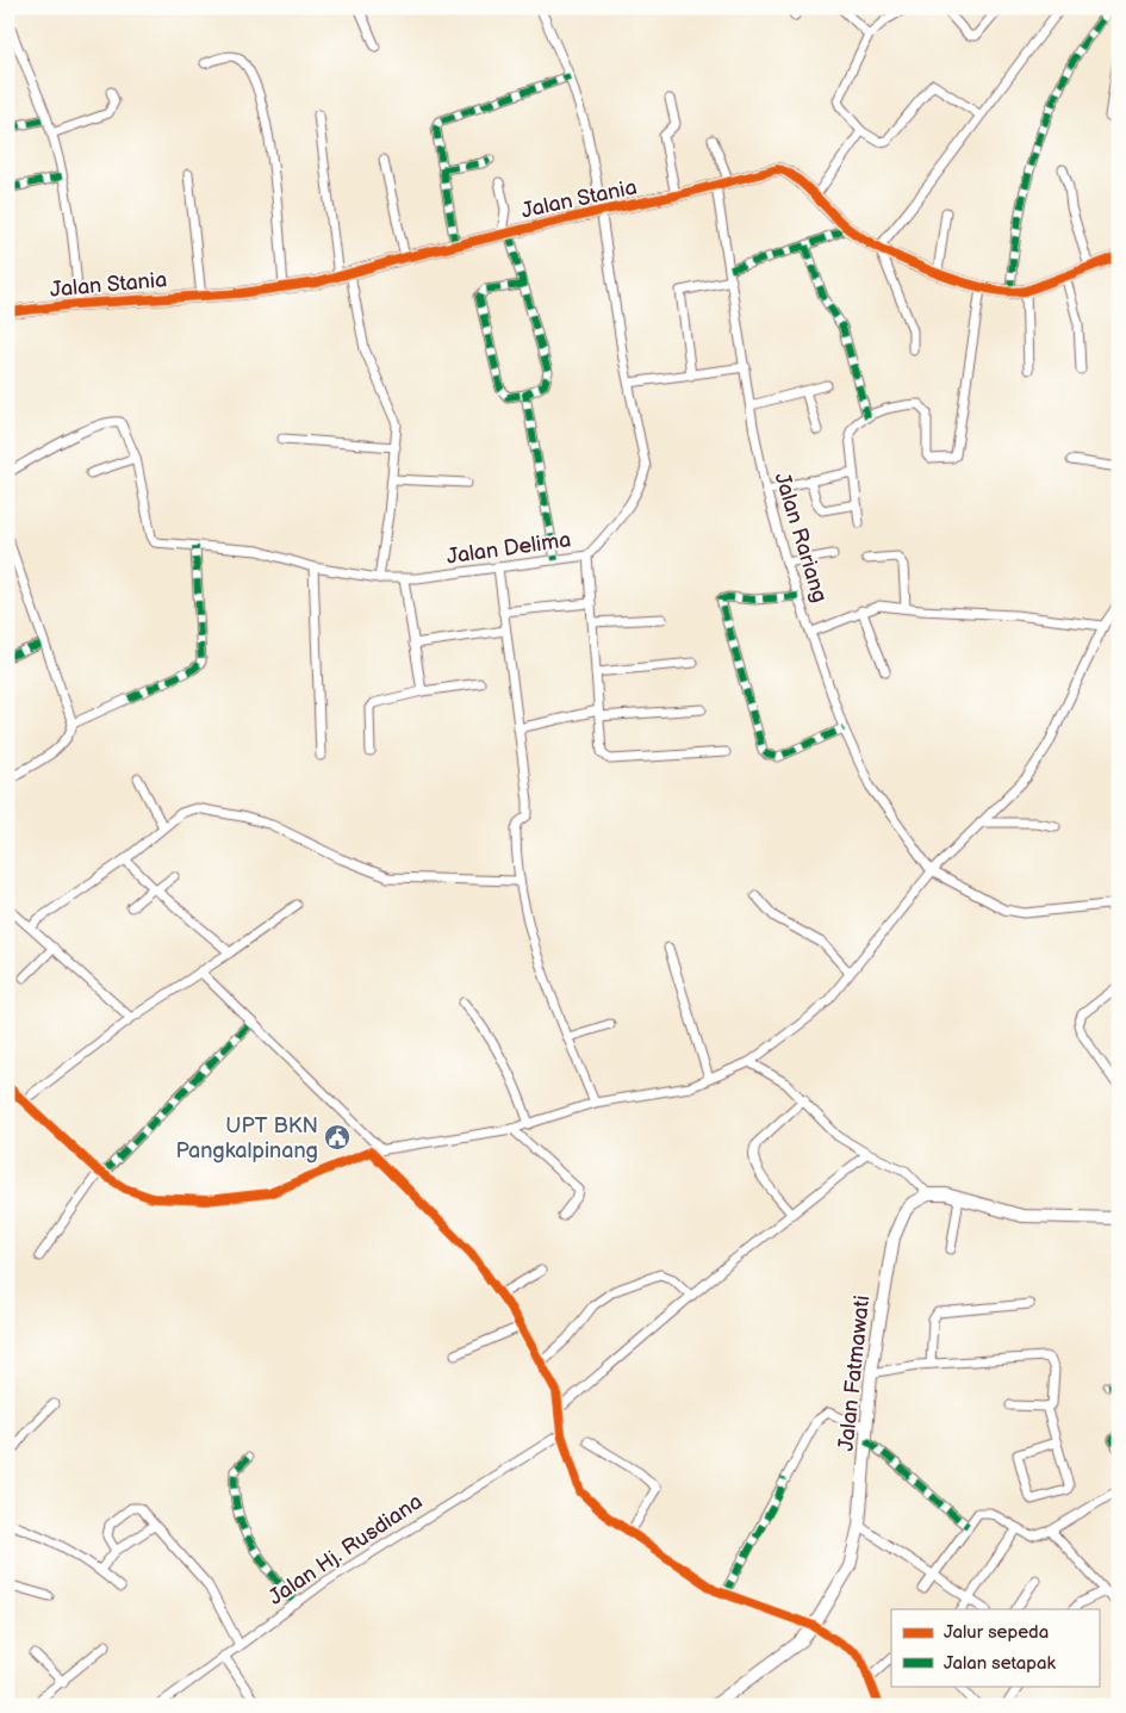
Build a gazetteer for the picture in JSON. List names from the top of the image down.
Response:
{
  "streets": {
    "street": [
      "Jalan Stania",
      "Jalan Rariang",
      "Jalan Delima",
      "Jalan Fatmawati",
      "Jalan Hj. Rusdiana"
    ]
  },
  "crossings": [
    ["Jalan Stania", "Jalan Rariang"],
    ["Jalan Stania", "Jalan Delima"]
  ],
  "places": {
    "public building": ["UPT BKN Pangkalpinang"]
  },
  "legend": ["Jalur sepeda", "Jalan setapak"]
}
